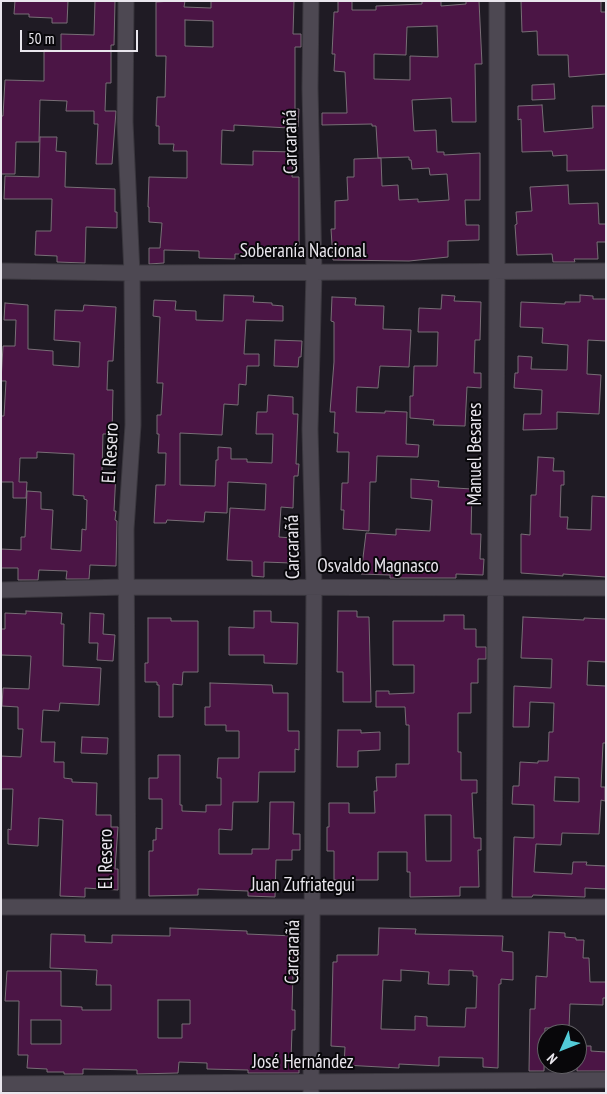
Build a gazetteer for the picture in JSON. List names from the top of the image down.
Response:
{
  "streets": {
    "street": [
      "Carcarañá",
      "Soberanía Nacional",
      "El Resero",
      "Manuel Besares",
      "Osvaldo Magnasco",
      "Juan Zufriategui",
      "José Hernández"
    ]
  },
  "crossings": [
    ["Carcarañá", "Soberanía Nacional"],
    ["Carcarañá", "Osvaldo Magnasco"],
    ["Carcarañá", "Juan Zufriategui"],
    ["Carcarañá", "José Hernández"],
    ["Soberanía Nacional", "El Resero"],
    ["Soberanía Nacional", "Manuel Besares"],
    ["El Resero", "Osvaldo Magnasco"],
    ["El Resero", "Juan Zufriategui"],
    ["Manuel Besares", "Osvaldo Magnasco"],
    ["Manuel Besares", "Juan Zufriategui"]
  ],
  "scale_bar": "50 m",
  "north": "bottom left"
}
